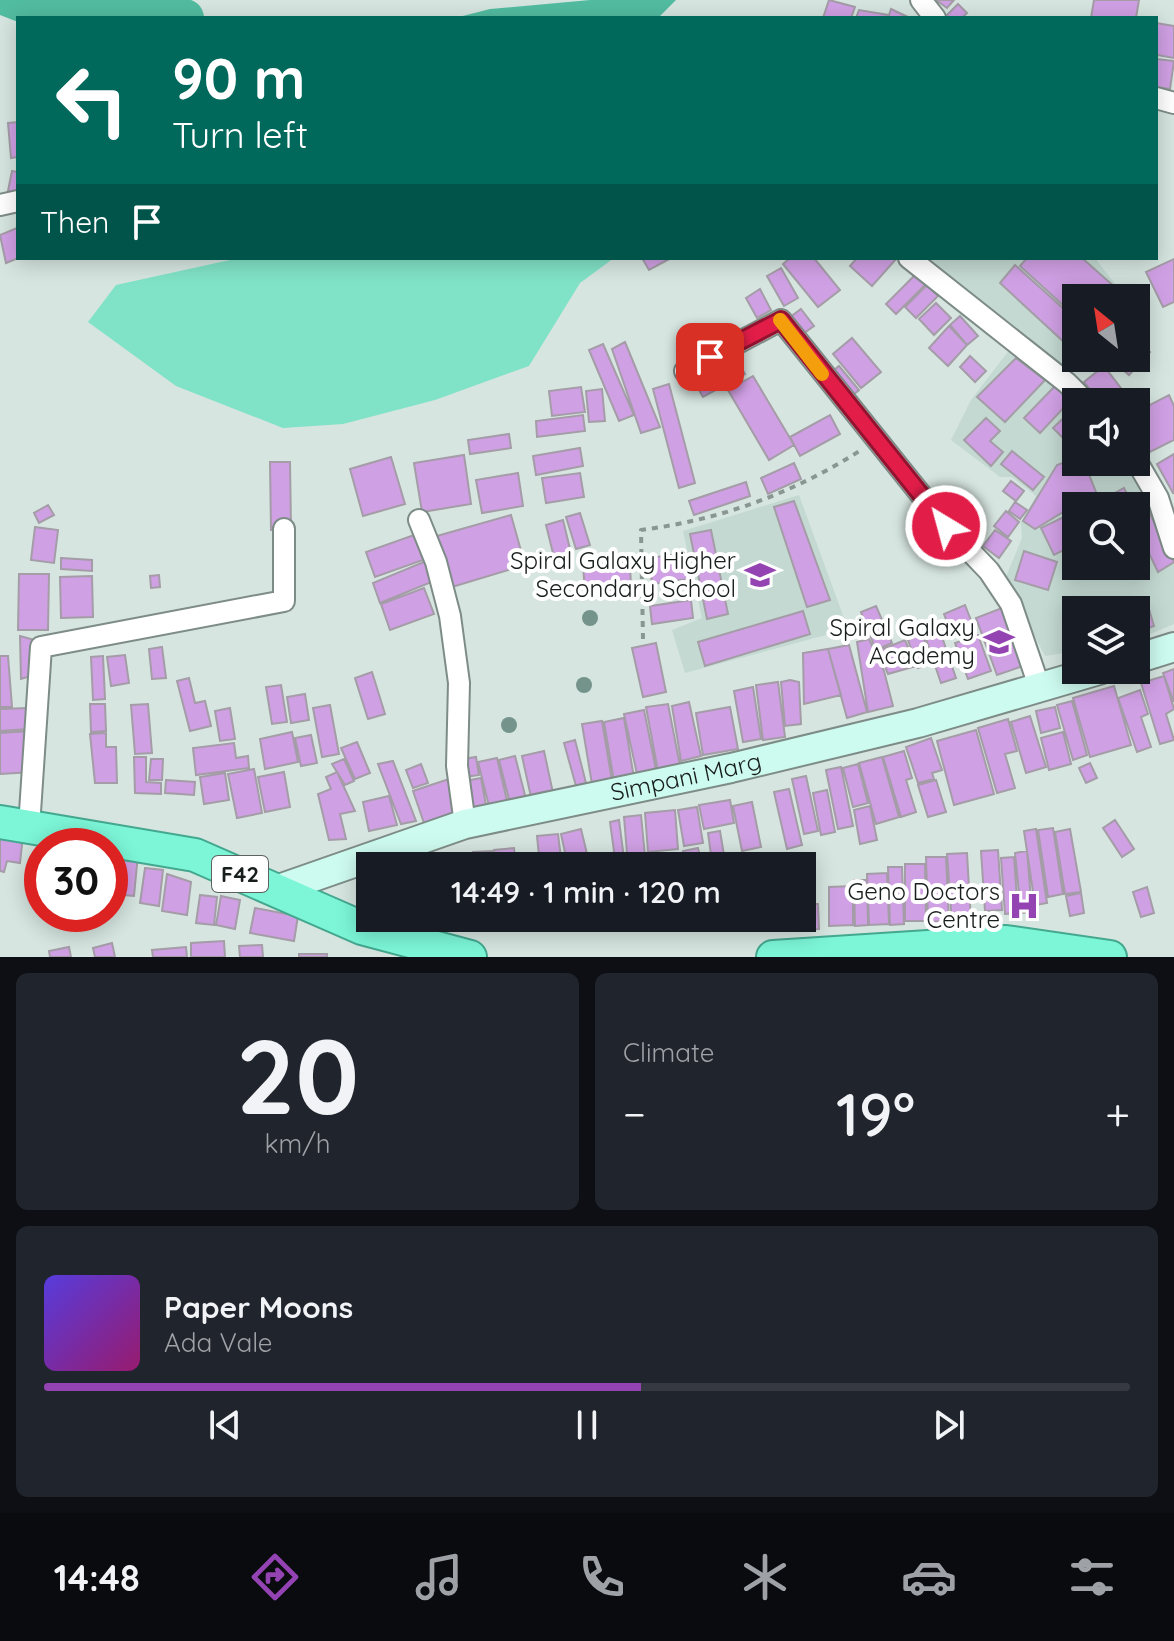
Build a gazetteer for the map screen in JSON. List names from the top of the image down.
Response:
{
  "streets": {
    "highway": ["F42"],
    "main road": ["Simpani Marg"]
  },
  "crossings": [
    ["Simpani Marg", "F42"]
  ],
  "places": {
    "school or university": ["Spiral Galaxy Higher Secondary School", "Spiral Galaxy Academy"],
    "hospital": ["Geno Doctors Centre"]
  },
  "north": "top left",
  "page": {
    "turn": ["90 m", "Turn left"],
    "then": "Then",
    "limit": "30",
    "trip": "14:49 · 1 min · 120 m",
    "tile": [
      ["20", "km/h"],
      "Climate"
    ],
    "heat": ["−", "19°", "+"],
    "song": ["Paper Moons", "Ada Vale"],
    "tabs": "14:48"
  }
}
